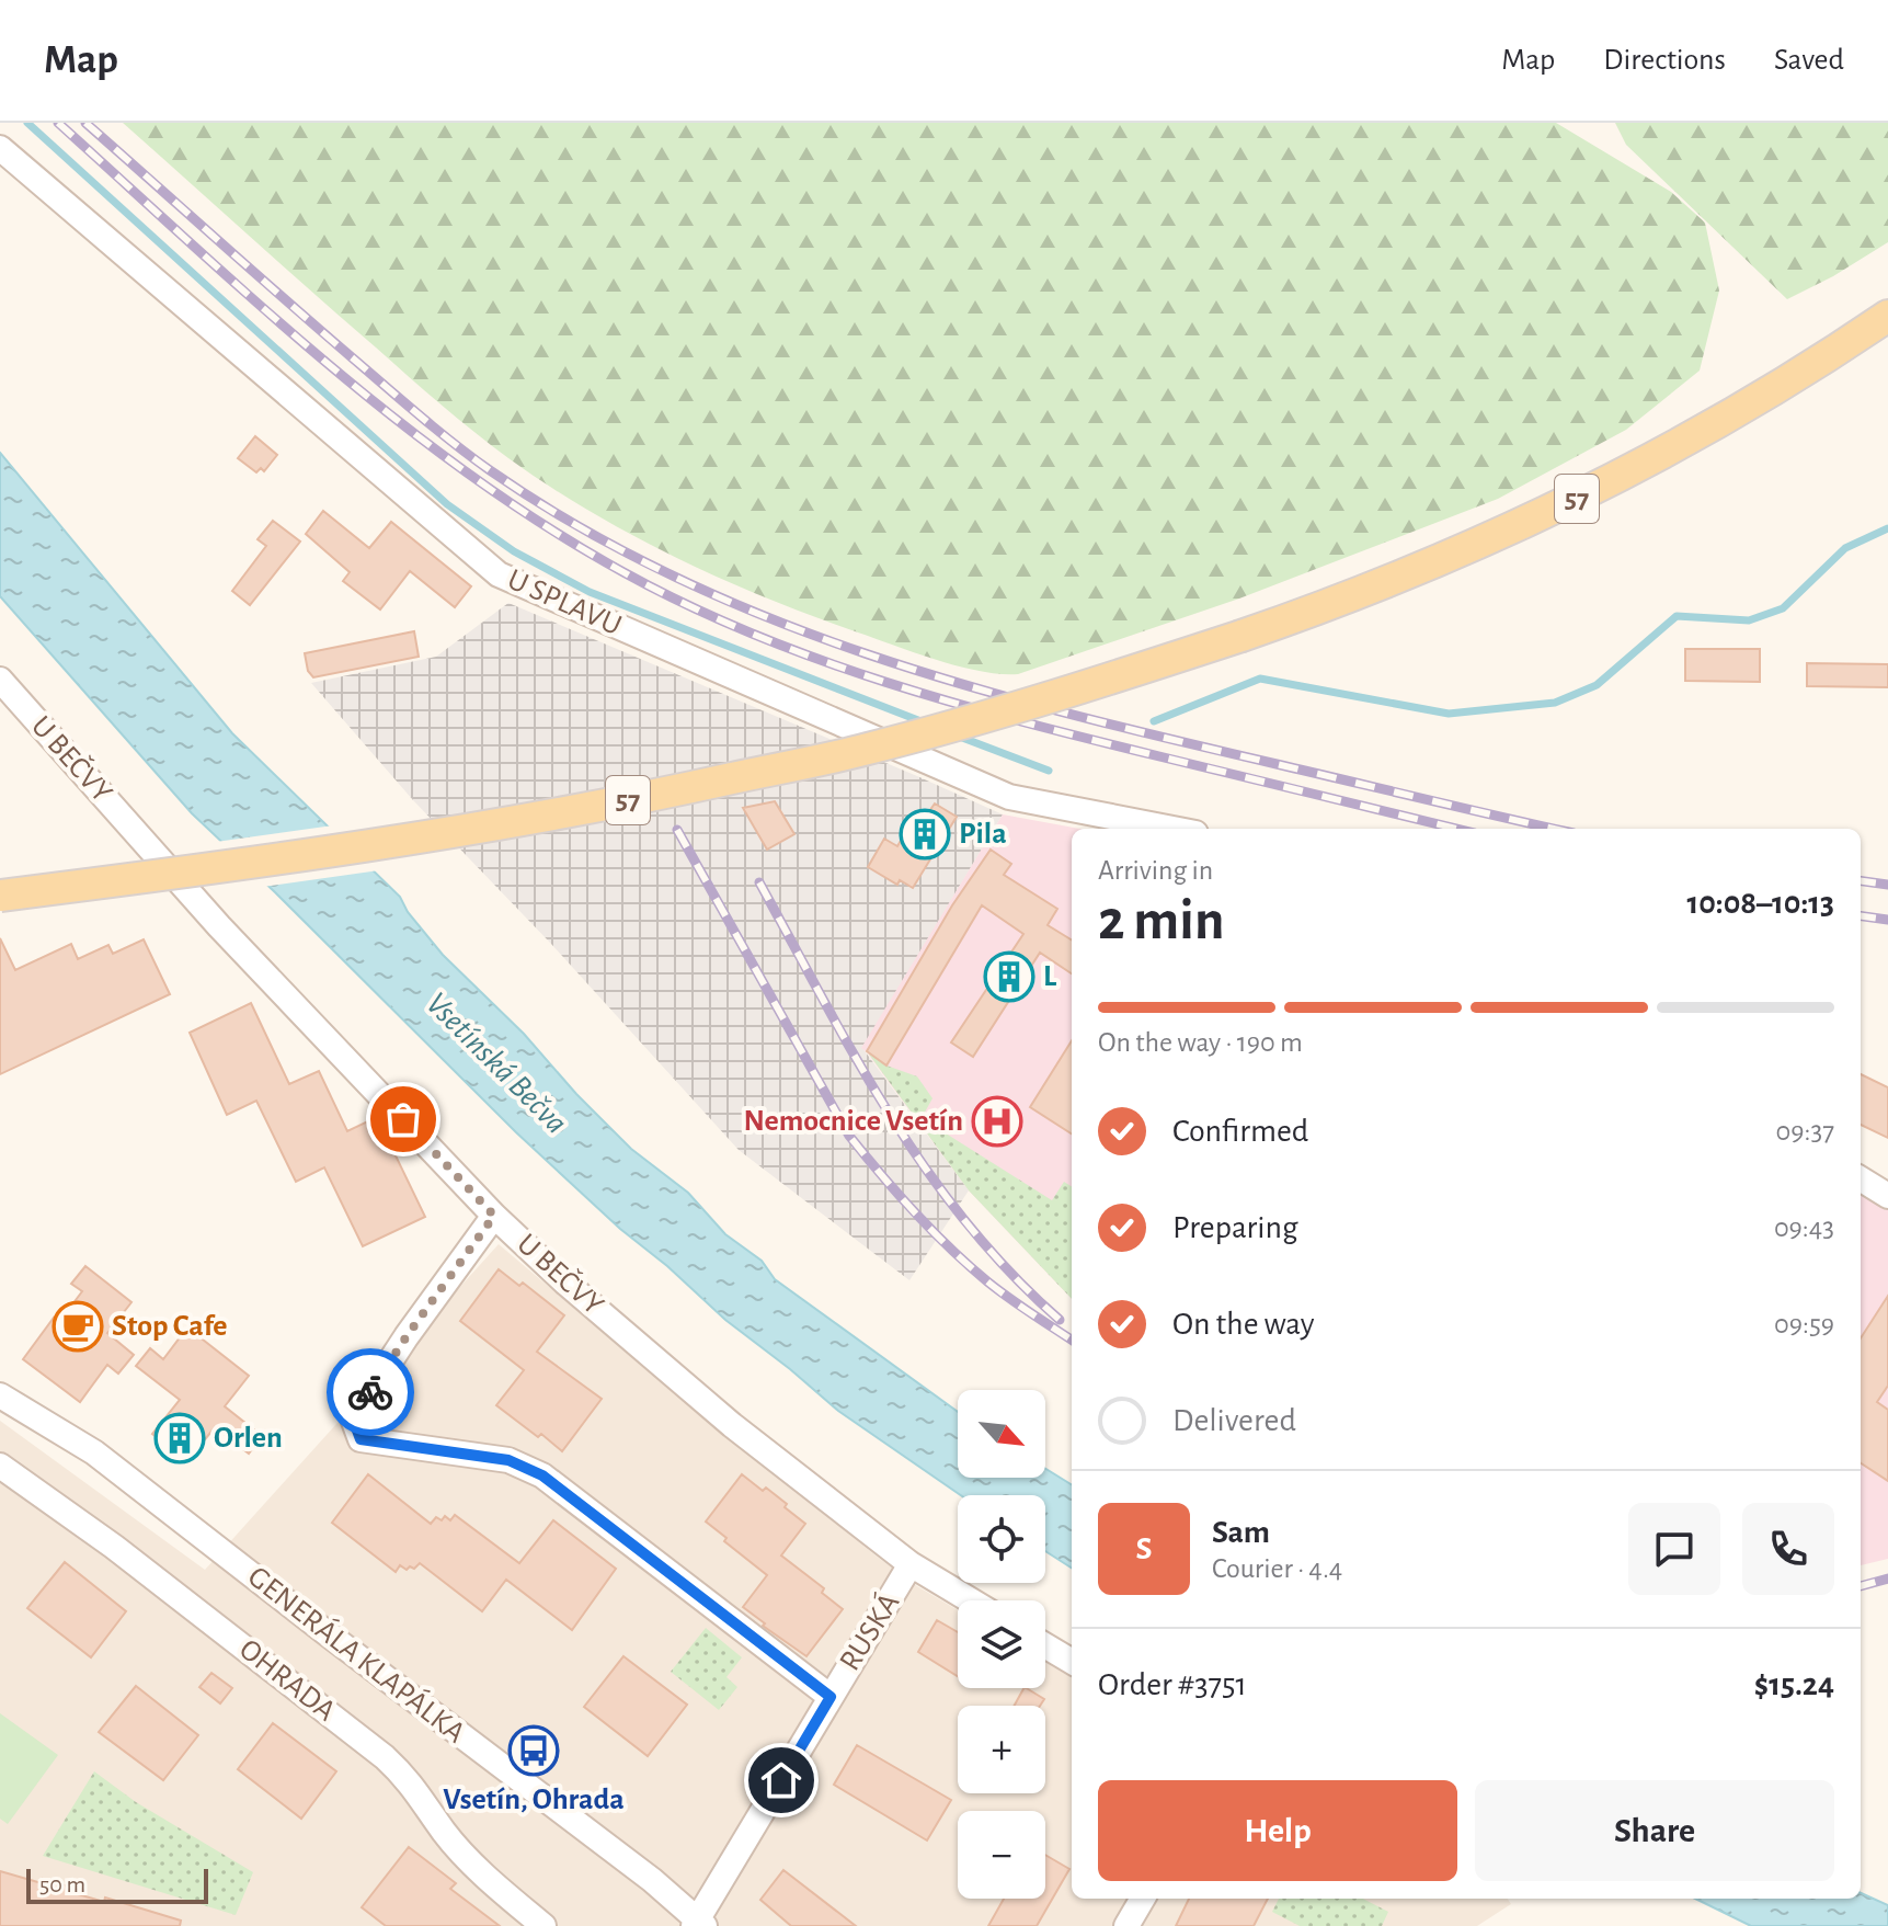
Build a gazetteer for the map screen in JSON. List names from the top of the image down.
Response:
{
  "streets": {
    "main road": ["57"],
    "street": [
      "U SPLAVU",
      "U BEČVY",
      "RUSKÁ",
      "GENERÁLA KLAPÁLKA",
      "OHRADA"
    ]
  },
  "crossings": [
    ["U BEČVY", "RUSKÁ"],
    ["RUSKÁ", "GENERÁLA KLAPÁLKA"]
  ],
  "water": ["Vsetínská Bečva"],
  "places": {
    "building": ["Pila", "L", "Orlen"],
    "hospital": ["Nemocnice Vsetín"],
    "cafe": ["Stop Cafe"],
    "bus stop": ["Vsetín, Ohrada"]
  },
  "scale_bar": "50 m",
  "north": "bottom right",
  "page": {
    "header": "Map",
    "nav": ["Map", "Directions", "Saved"],
    "heading": ["2 min", "Arriving in", "10:08–10:13"],
    "panel": [
      "Sam",
      "Courier · 4.4",
      "Order #3751",
      "$15.24"
    ],
    "bar": "On the way · 190 m",
    "list": [
      ["Confirmed", "09:37"],
      ["Preparing", "09:43"],
      ["On the way", "09:59"],
      "Delivered"
    ],
    "map_buttons": ["+", "−"],
    "round": "S",
    "buttons": ["Help", "Share"],
    "scale": "50 m"
  }
}
